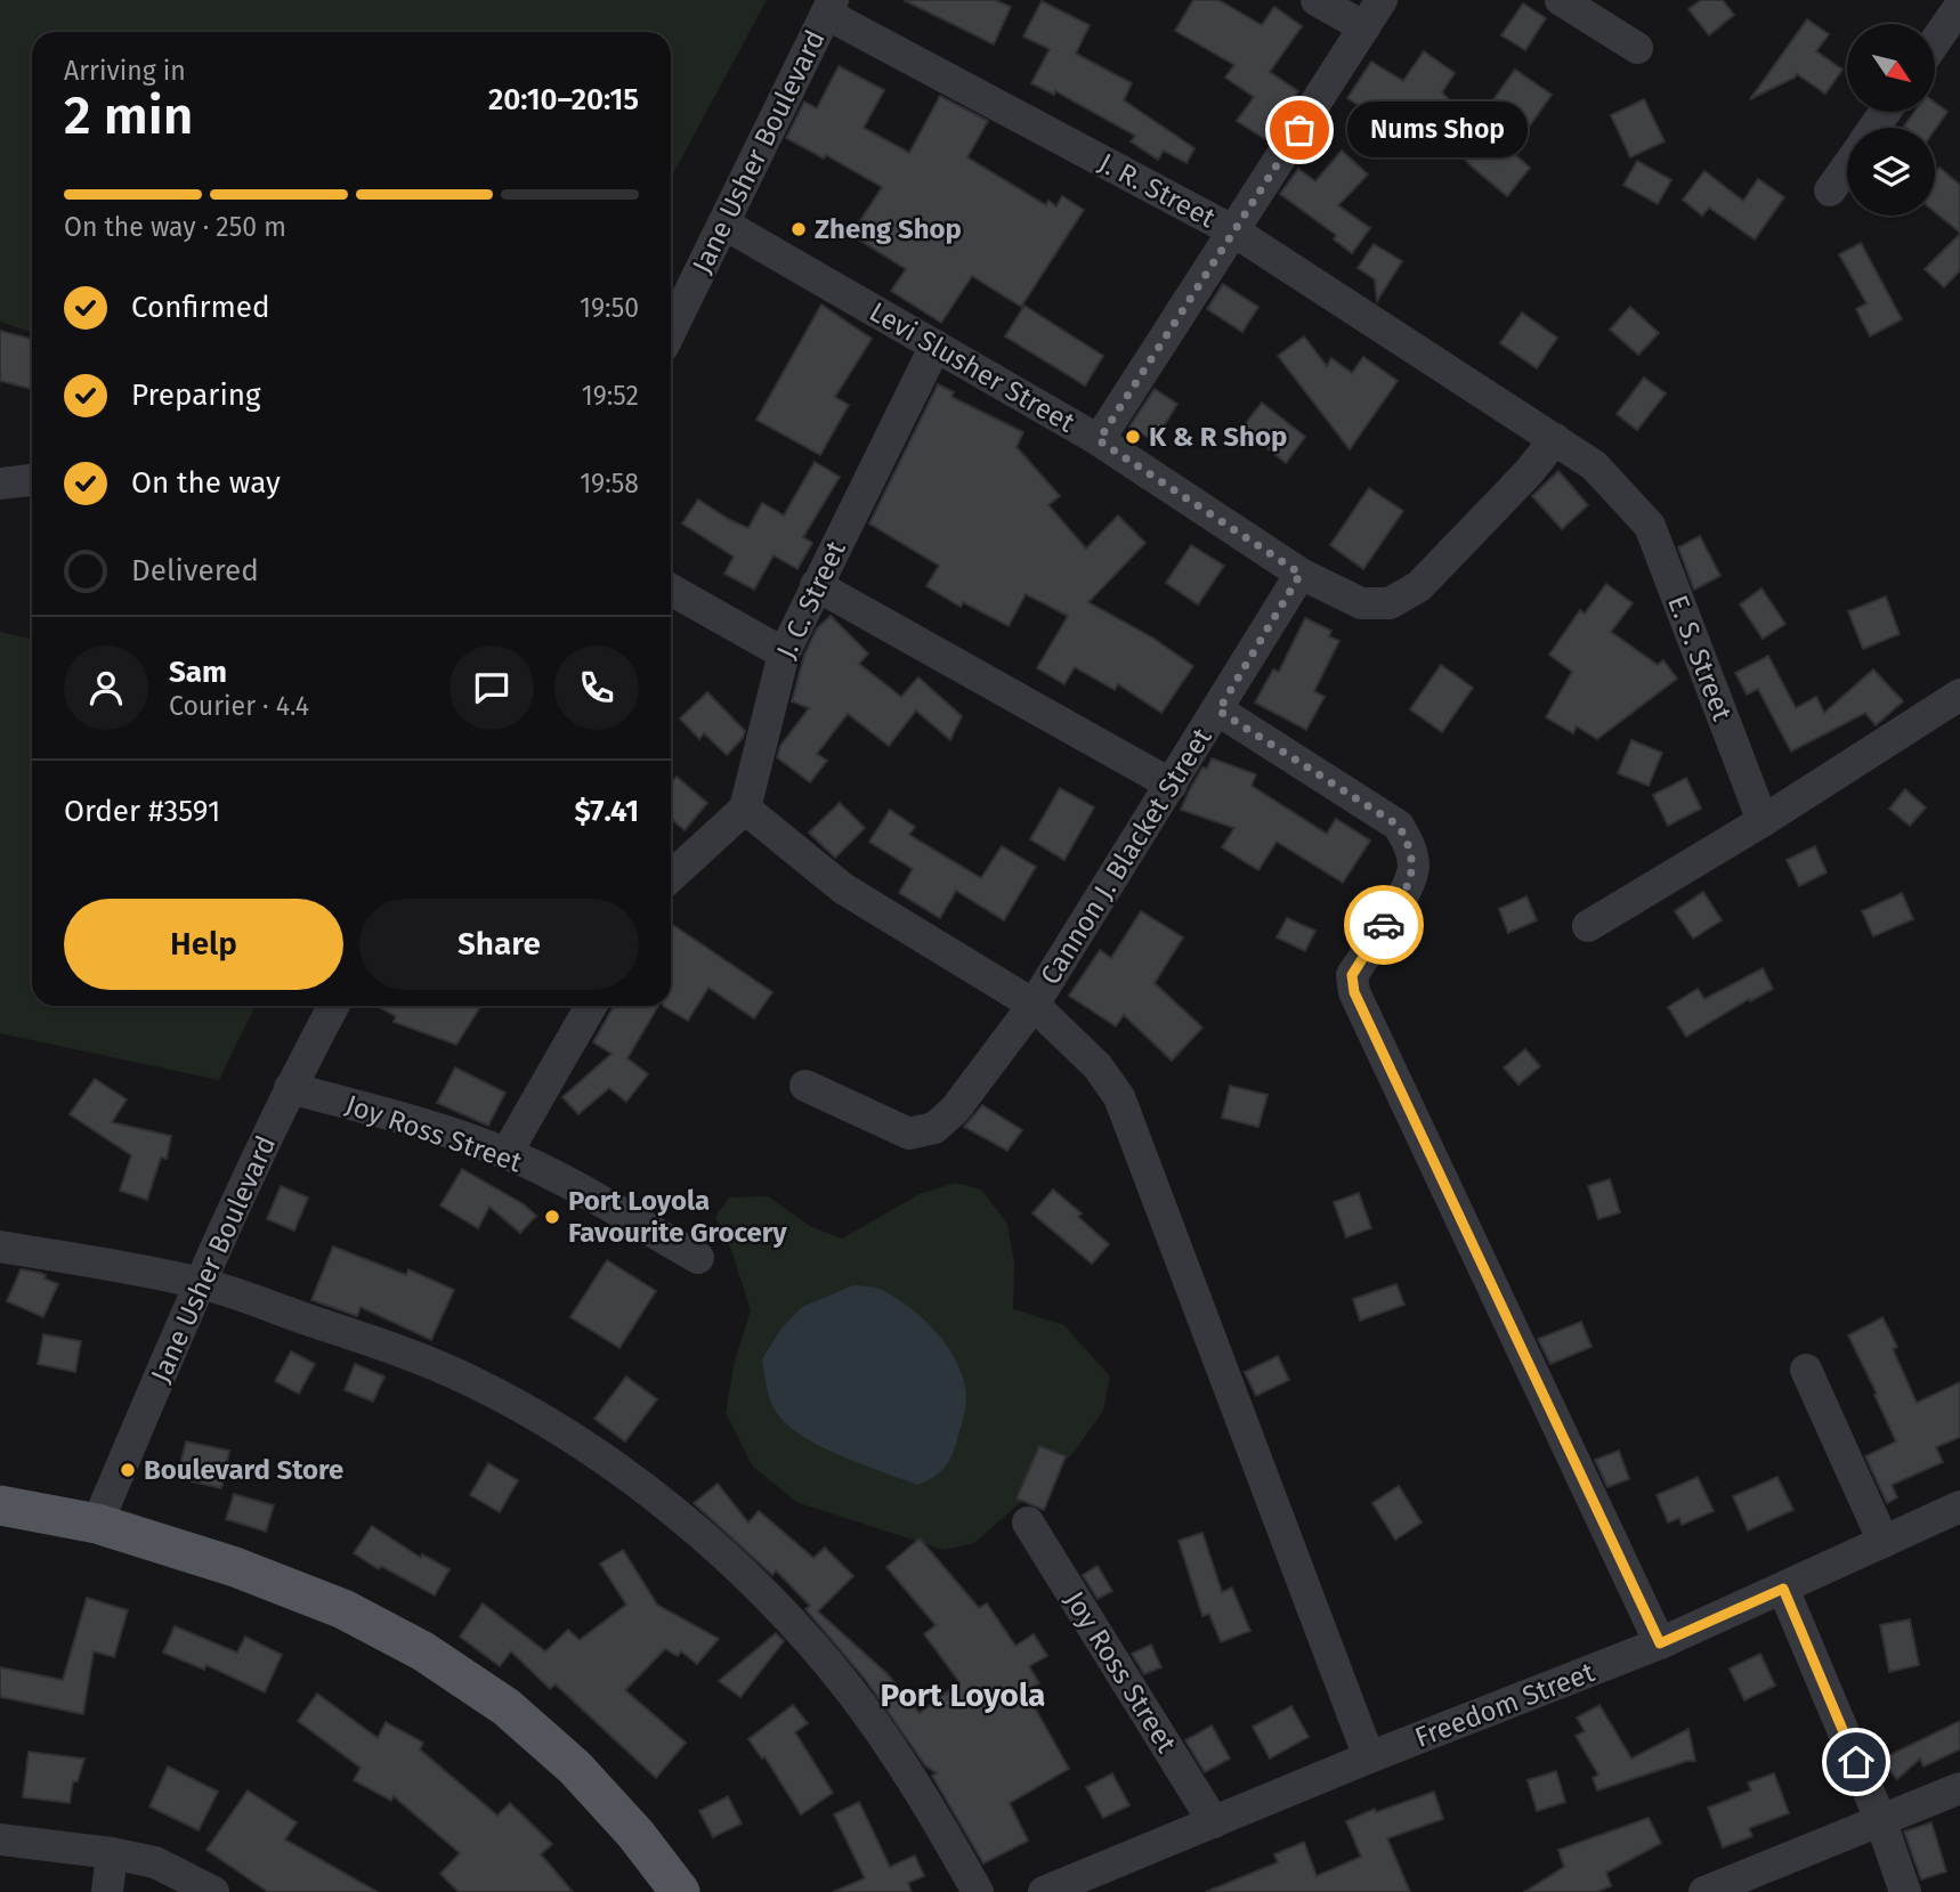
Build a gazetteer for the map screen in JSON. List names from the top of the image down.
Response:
{
  "streets": {
    "street": [
      "Jane Usher Boulevard",
      "J. R. Street",
      "Levi Slusher Street",
      "J. C. Street",
      "E. S. Street",
      "Cannon J. Blacket Street",
      "Joy Ross Street",
      "Freedom Street"
    ]
  },
  "crossings": [
    ["Jane Usher Boulevard", "J. R. Street"],
    ["Jane Usher Boulevard", "Levi Slusher Street"],
    ["Jane Usher Boulevard", "Joy Ross Street"],
    ["J. R. Street", "Levi Slusher Street"],
    ["J. R. Street", "E. S. Street"],
    ["Levi Slusher Street", "J. C. Street"],
    ["Levi Slusher Street", "Cannon J. Blacket Street"],
    ["Joy Ross Street", "Freedom Street"]
  ],
  "districts": ["Port Loyola"],
  "places": [
    "Nums Shop",
    "Zheng Shop",
    "K & R Shop",
    "Port Loyola Favourite Grocery",
    "Boulevard Store"
  ],
  "north": "bottom right",
  "page": {
    "heading": ["2 min", "Arriving in", "20:10–20:15"],
    "panel": [
      "Sam",
      "Courier · 4.4",
      "Order #3591",
      "$7.41"
    ],
    "bubble": "Nums Shop",
    "bar": "On the way · 250 m",
    "list": [
      ["Confirmed", "19:50"],
      ["Preparing", "19:52"],
      ["On the way", "19:58"],
      "Delivered"
    ],
    "buttons": ["Help", "Share"]
  }
}
